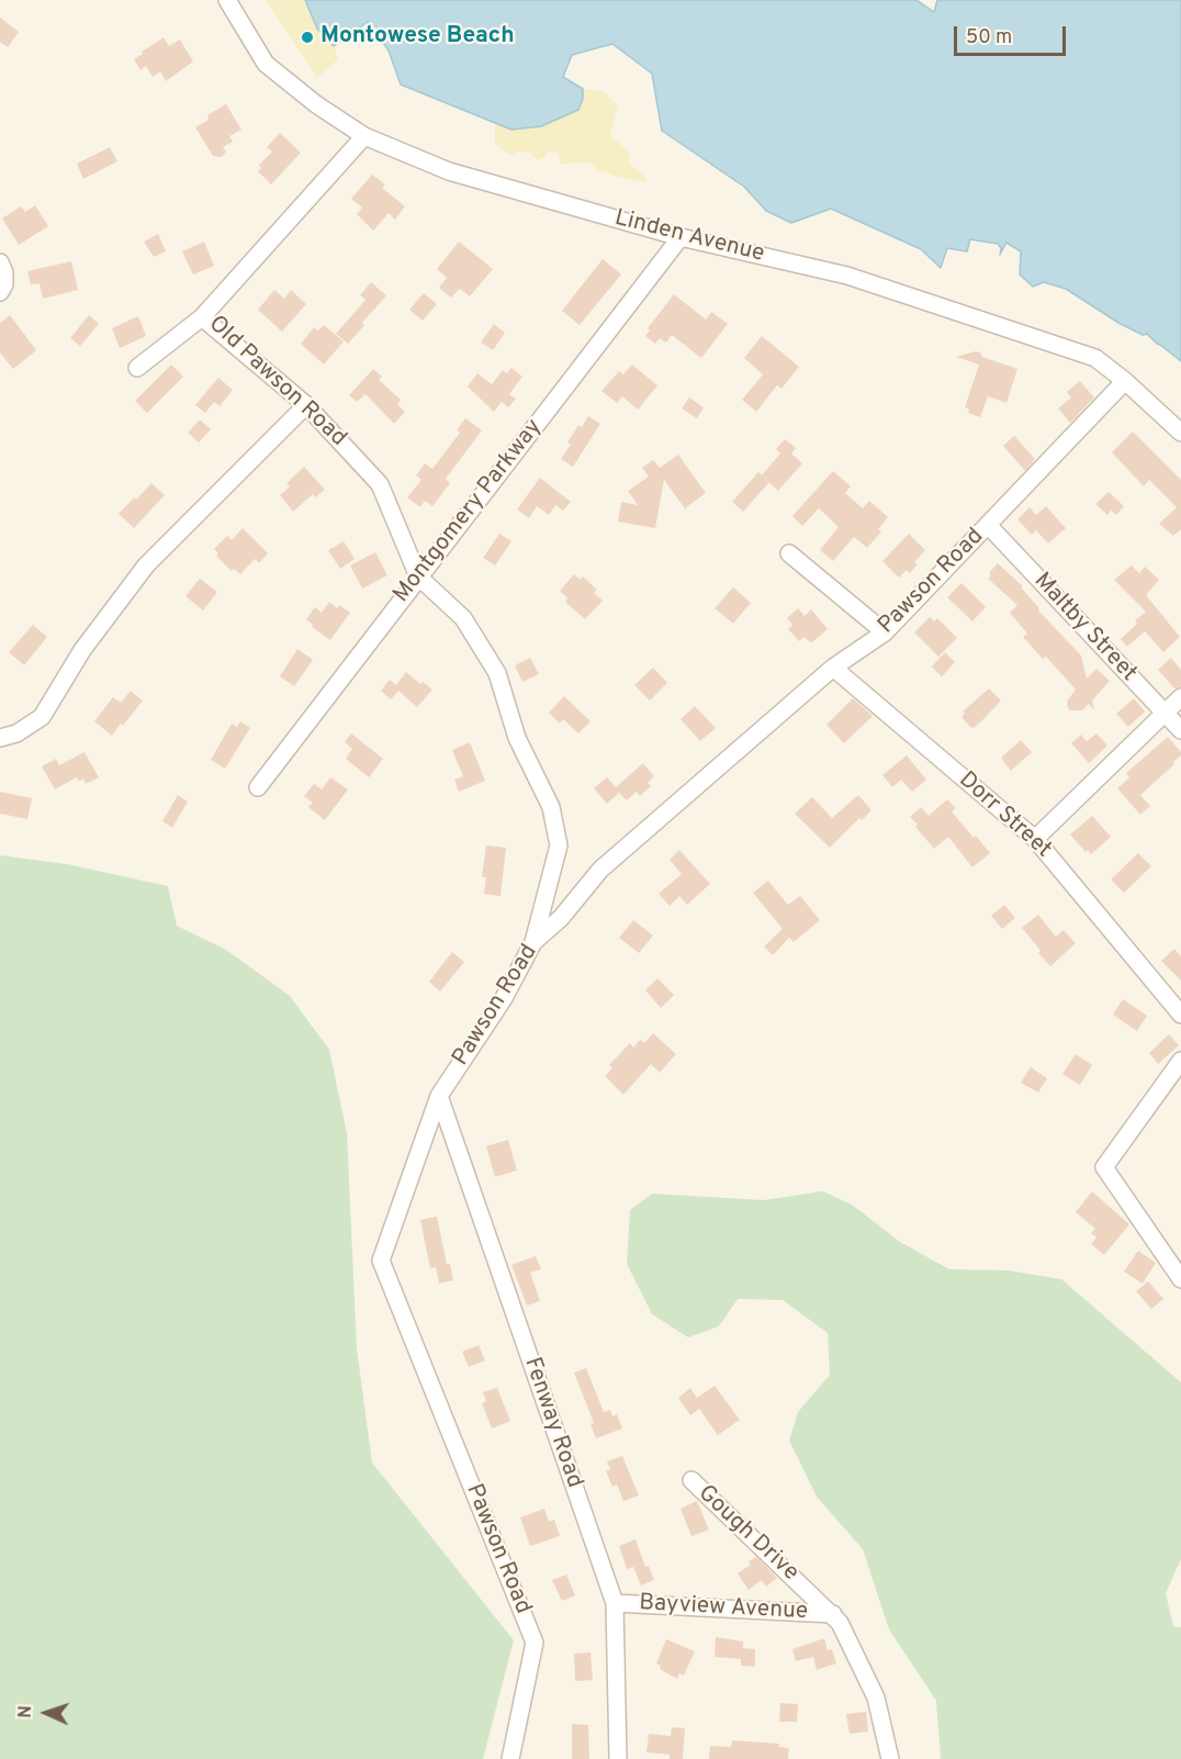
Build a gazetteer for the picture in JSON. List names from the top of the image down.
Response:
{
  "streets": {
    "street": [
      "Linden Avenue",
      "Old Pawson Road",
      "Montgomery Parkway",
      "Pawson Road",
      "Maltby Street",
      "Dorr Street",
      "Fenway Road",
      "Gough Drive",
      "Bayview Avenue"
    ]
  },
  "crossings": [
    ["Linden Avenue", "Old Pawson Road"],
    ["Linden Avenue", "Montgomery Parkway"],
    ["Linden Avenue", "Pawson Road"],
    ["Old Pawson Road", "Montgomery Parkway"],
    ["Old Pawson Road", "Pawson Road"],
    ["Pawson Road", "Maltby Street"],
    ["Pawson Road", "Dorr Street"],
    ["Pawson Road", "Fenway Road"],
    ["Fenway Road", "Bayview Avenue"],
    ["Gough Drive", "Bayview Avenue"]
  ],
  "places": ["Montowese Beach"],
  "scale_bar": "50 m",
  "north": "left"
}
